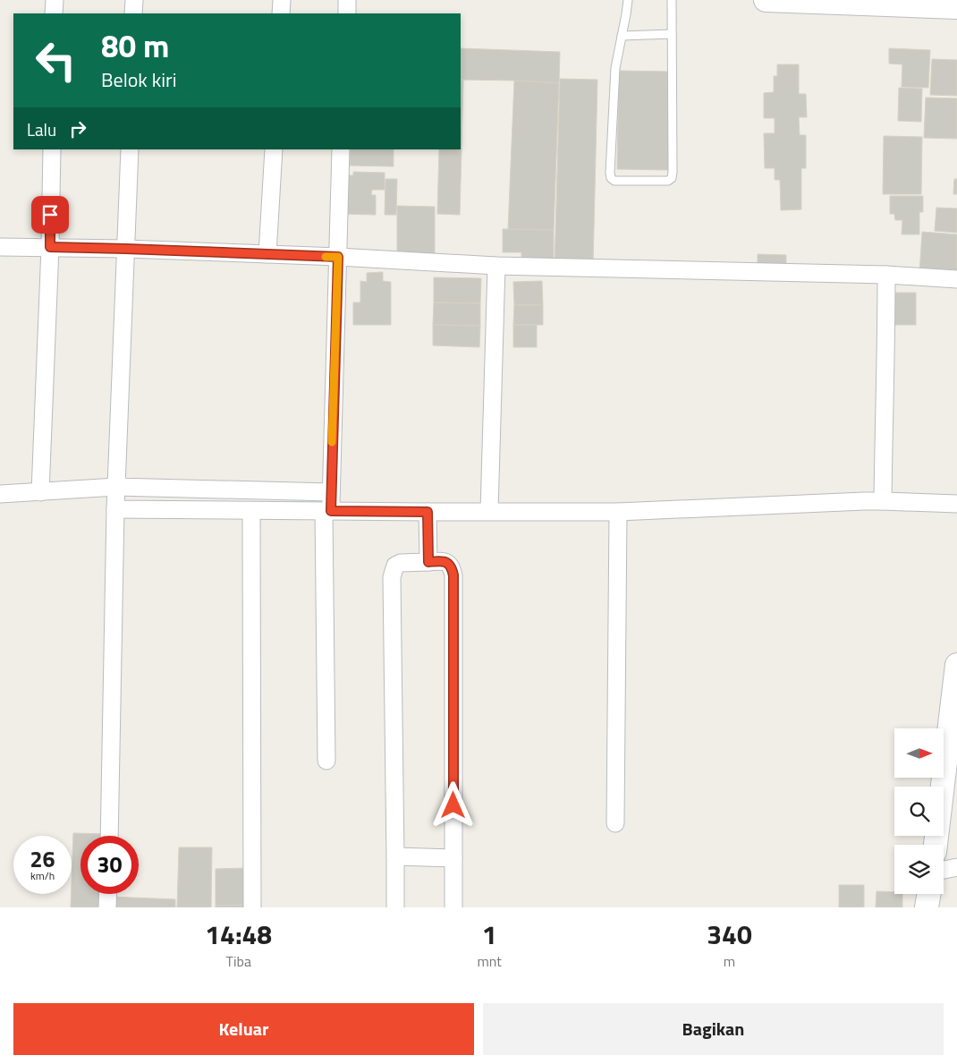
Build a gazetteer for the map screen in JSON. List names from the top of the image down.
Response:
{
  "north": "right",
  "page": {
    "turn": ["80 m", "Belok kiri"],
    "then": "Lalu",
    "speed": "26 km/h",
    "limit": "30",
    "eta": [
      "14:48",
      "Tiba",
      "1",
      "mnt",
      "340",
      "m"
    ],
    "buttons": ["Keluar", "Bagikan"]
  }
}
